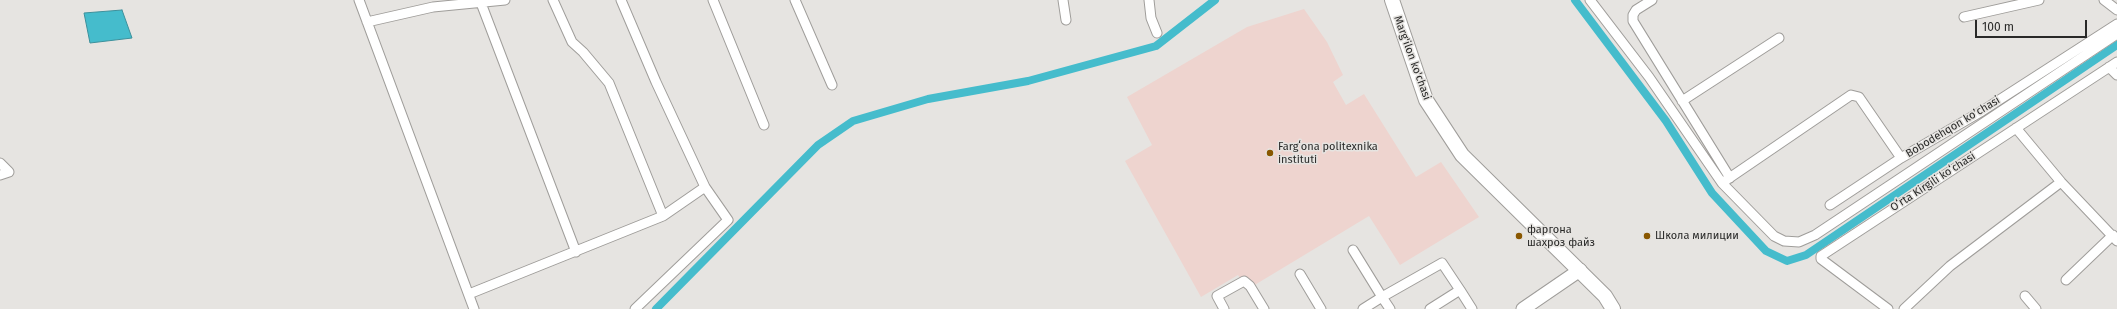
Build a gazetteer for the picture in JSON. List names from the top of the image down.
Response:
{
  "streets": {
    "main road": ["Marg'ilon ko'chasi"],
    "street": ["Bobodehqon koʼchasi", "Oʻrta Kirgili koʻchasi"]
  },
  "places": ["Fargʻona politexnika instituti", "фаргона шахроз файз", "Школа милиции"],
  "scale_bar": "100 m"
}
